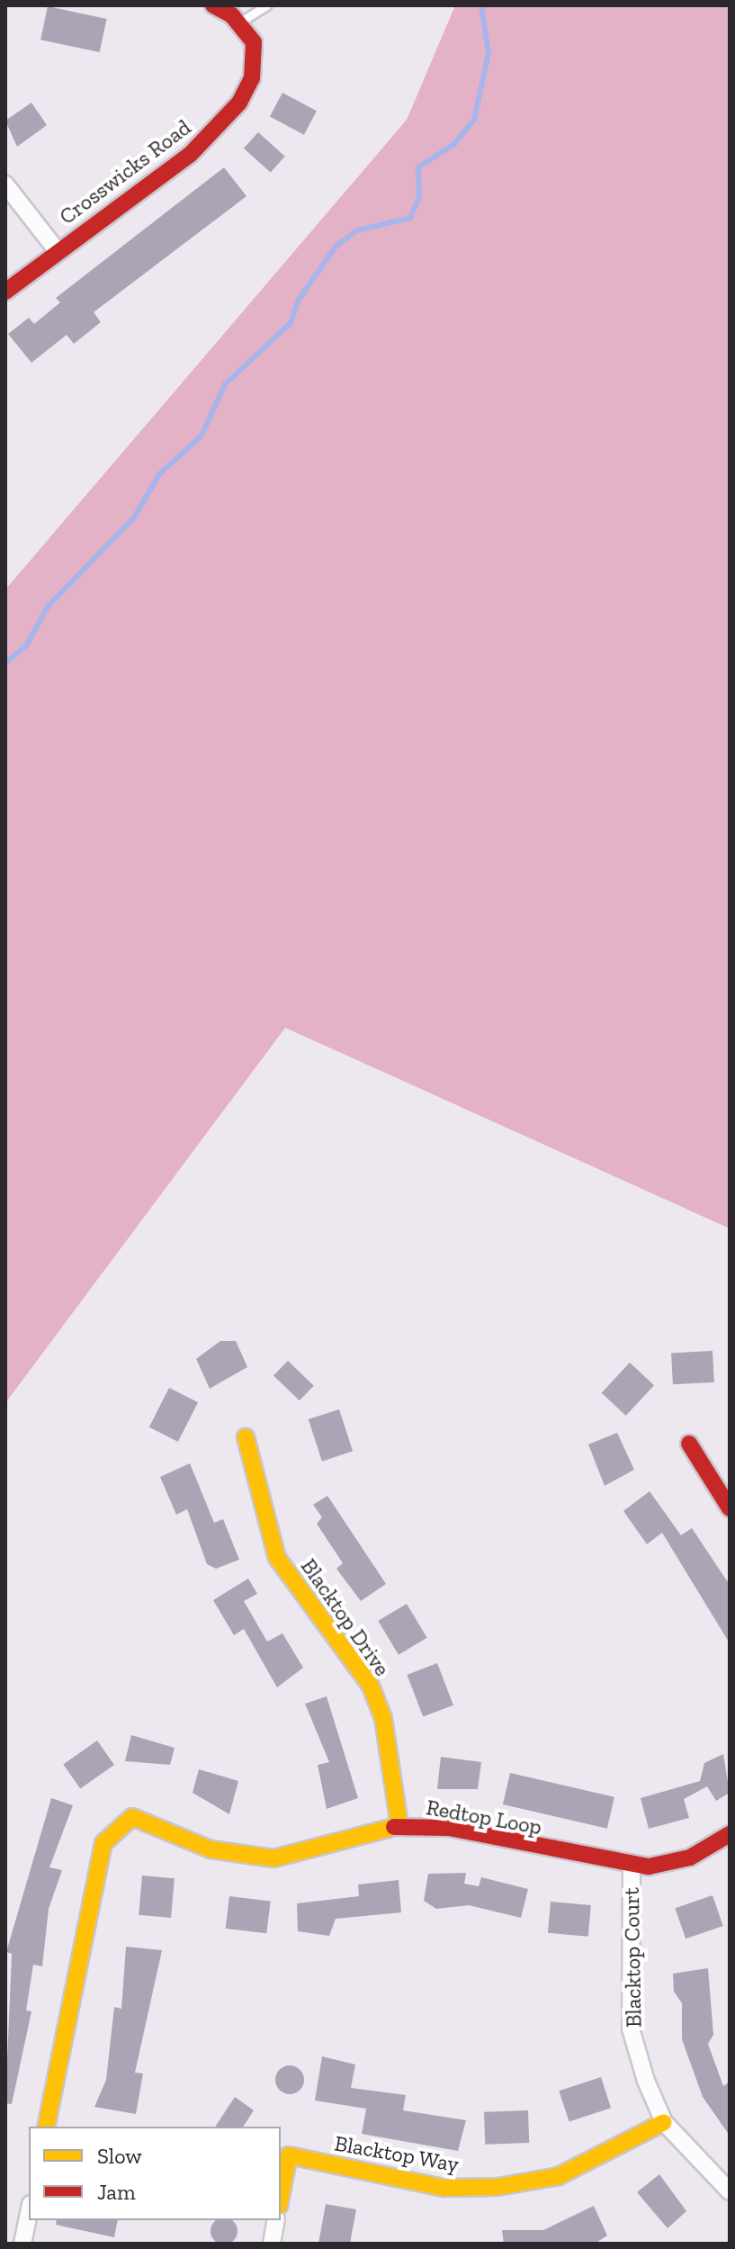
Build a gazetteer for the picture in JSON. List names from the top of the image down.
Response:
{
  "streets": {
    "street": [
      "Crosswicks Road",
      "Blacktop Drive",
      "Redtop Loop",
      "Blacktop Court",
      "Blacktop Way"
    ]
  },
  "crossings": [
    ["Blacktop Drive", "Redtop Loop"],
    ["Redtop Loop", "Blacktop Court"],
    ["Blacktop Court", "Blacktop Way"]
  ],
  "legend": ["Slow", "Jam"]
}
